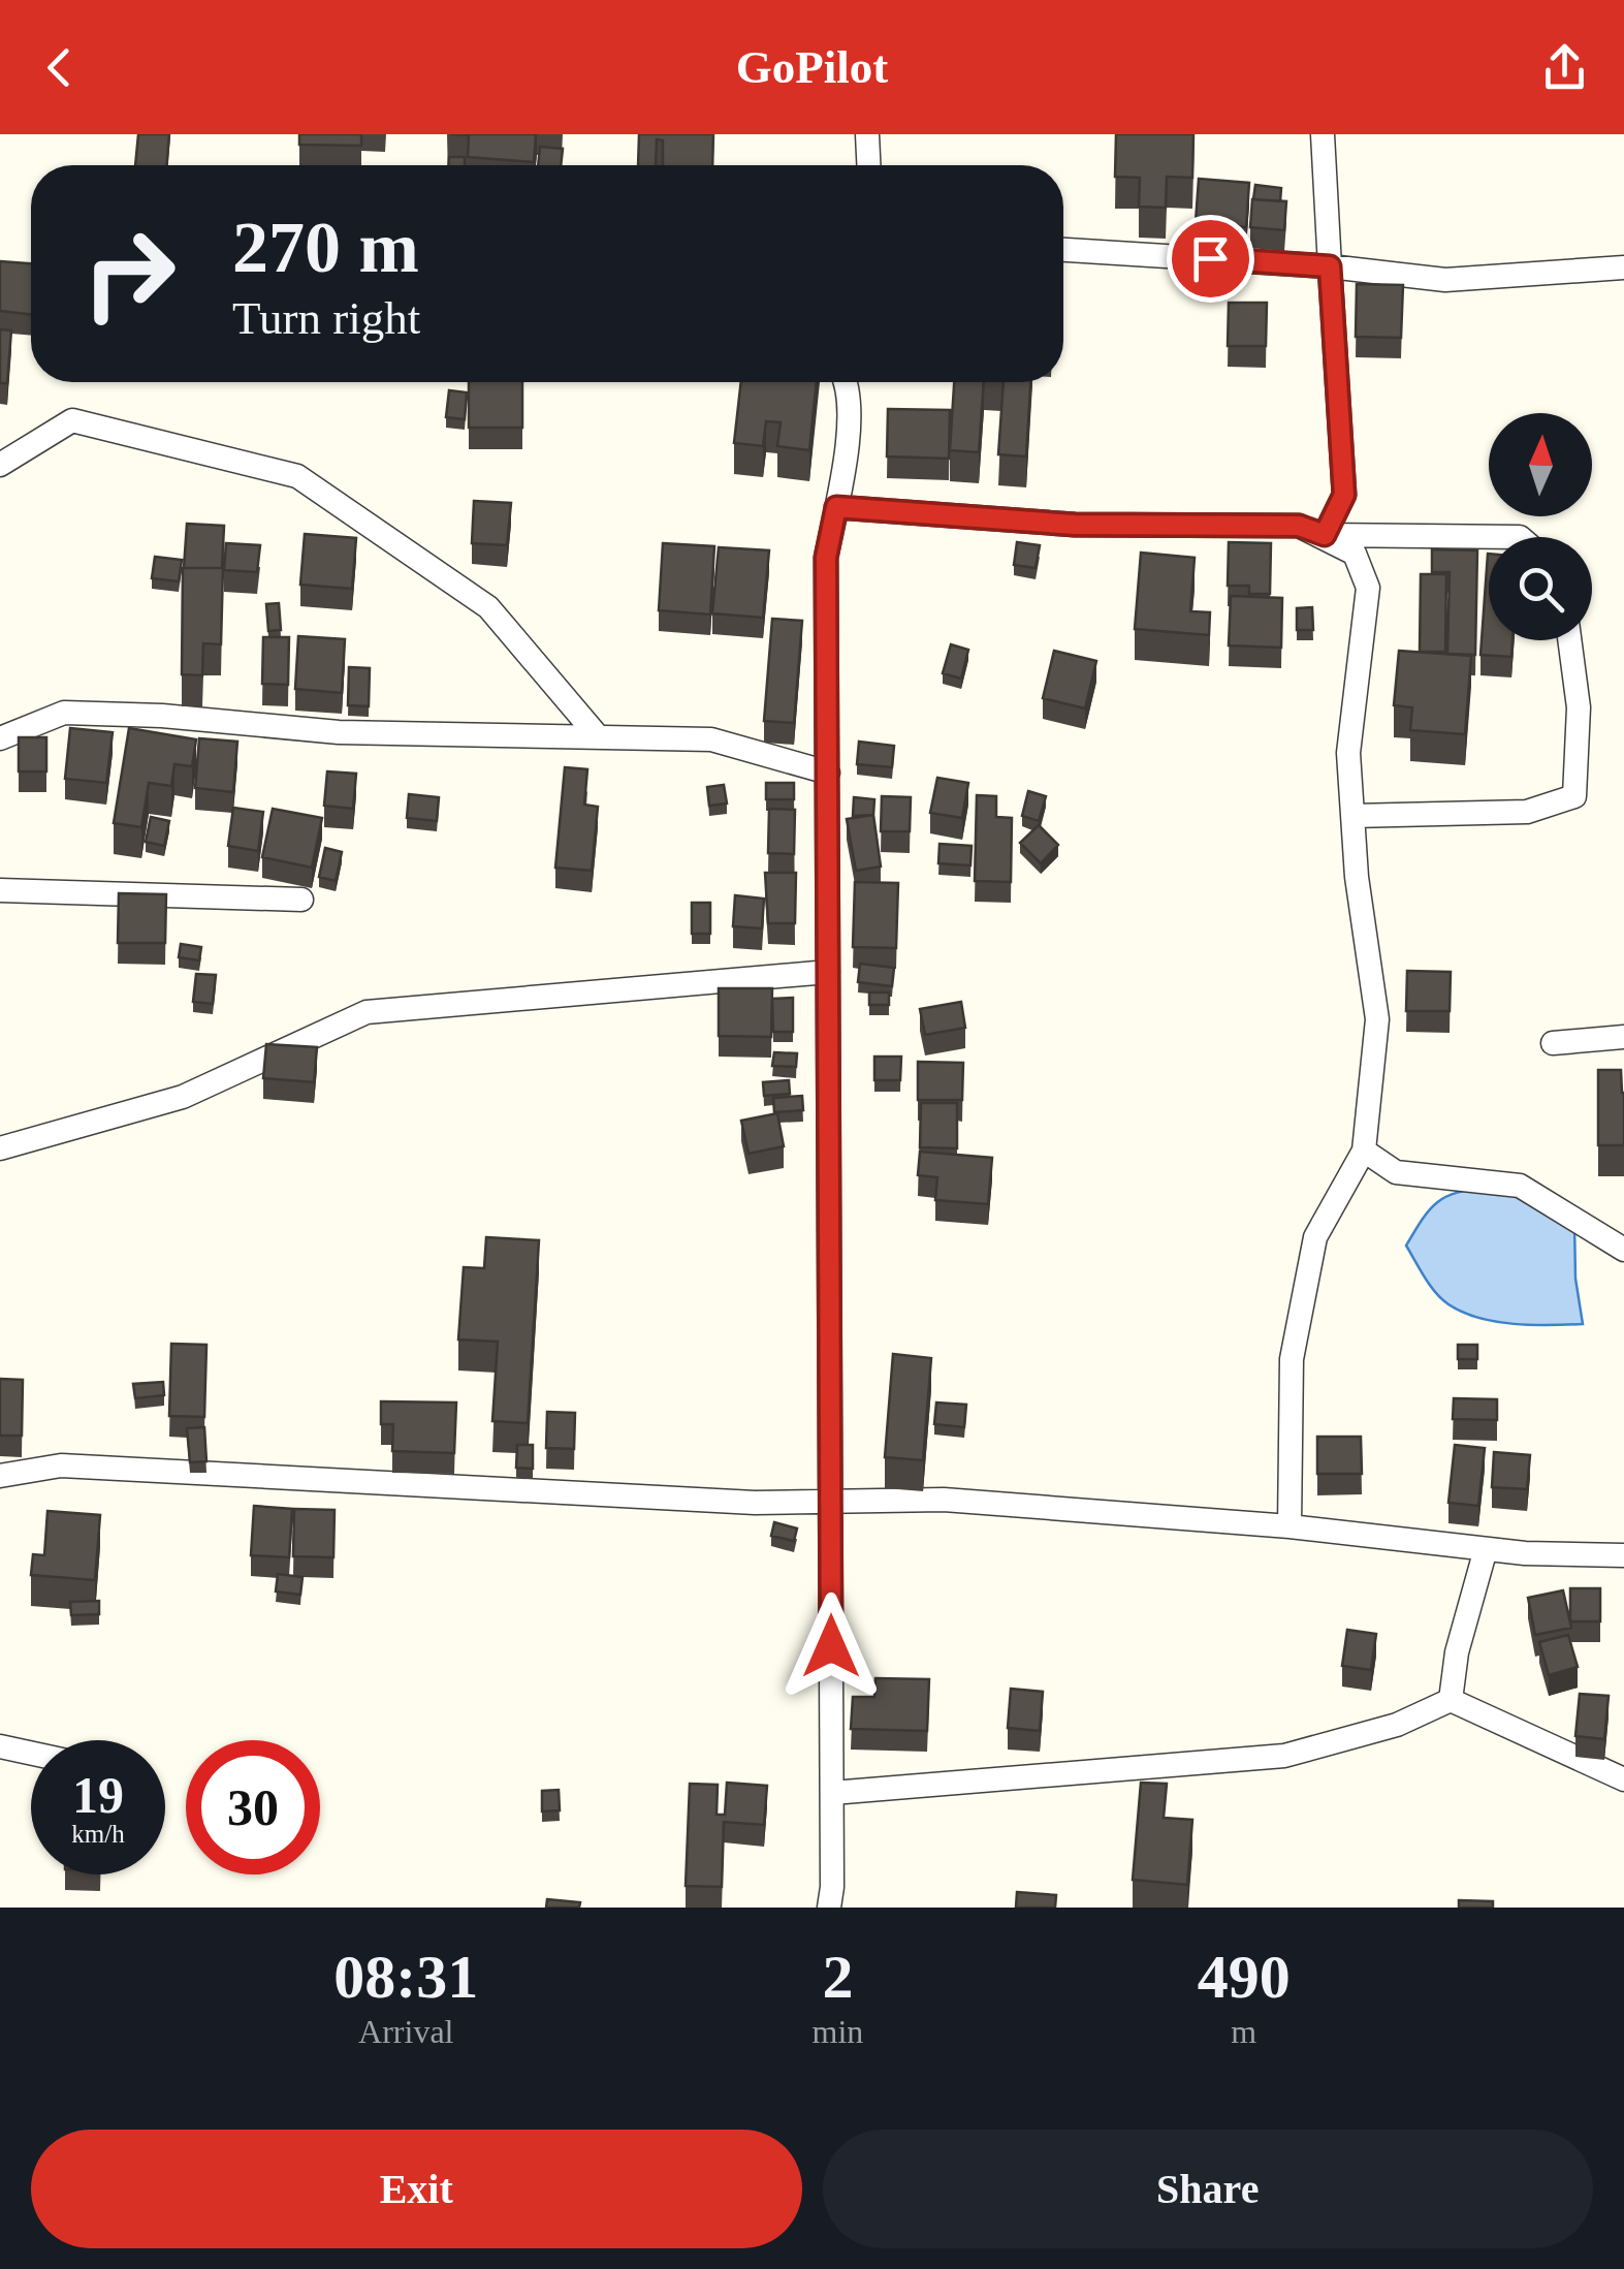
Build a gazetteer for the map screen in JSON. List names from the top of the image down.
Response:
{
  "north": "top",
  "page": {
    "header": "GoPilot",
    "turn": ["270 m", "Turn right"],
    "speed": "19 km/h",
    "limit": "30",
    "eta": [
      "08:31",
      "Arrival",
      "2",
      "min",
      "490",
      "m"
    ],
    "buttons": ["Exit", "Share"]
  }
}
